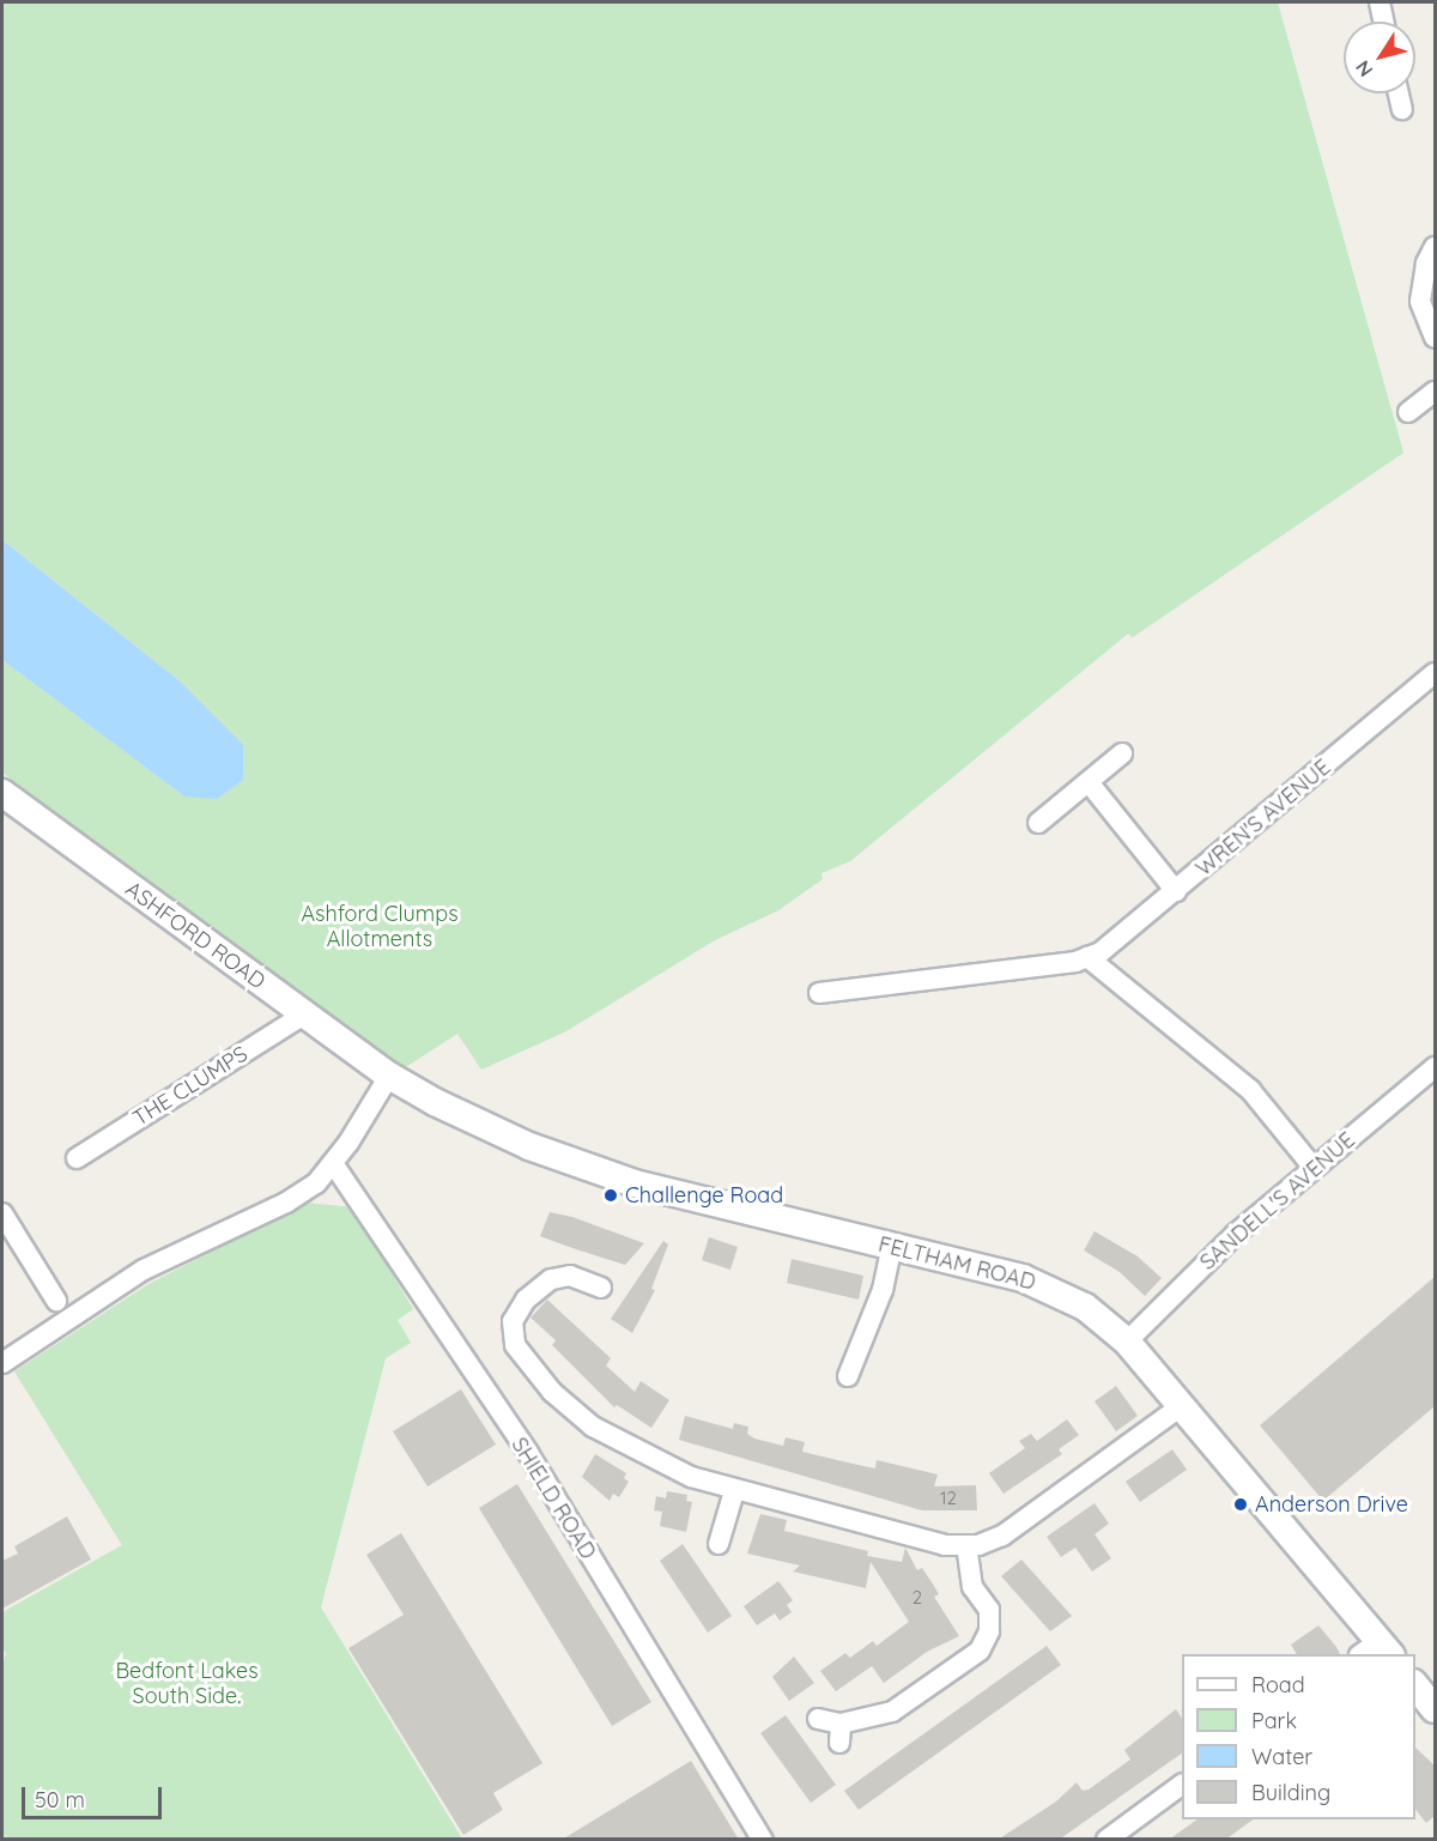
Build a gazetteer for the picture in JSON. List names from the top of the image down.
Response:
{
  "streets": {
    "main road": ["ASHFORD ROAD", "FELTHAM ROAD"],
    "street": [
      "WREN'S AVENUE",
      "THE CLUMPS",
      "SANDELL'S AVENUE",
      "SHIELD ROAD"
    ]
  },
  "crossings": [
    ["ASHFORD ROAD", "THE CLUMPS"],
    ["ASHFORD ROAD", "FELTHAM ROAD"],
    ["SANDELL'S AVENUE", "FELTHAM ROAD"]
  ],
  "parks": ["Ashford Clumps Allotments", "Bedfont Lakes South Side."],
  "places": ["Challenge Road", "Anderson Drive"],
  "house_numbers": ["12", "2"],
  "legend": [
    "Road",
    "Park",
    "Water",
    "Building"
  ],
  "scale_bar": "50 m",
  "north": "bottom left"
}
